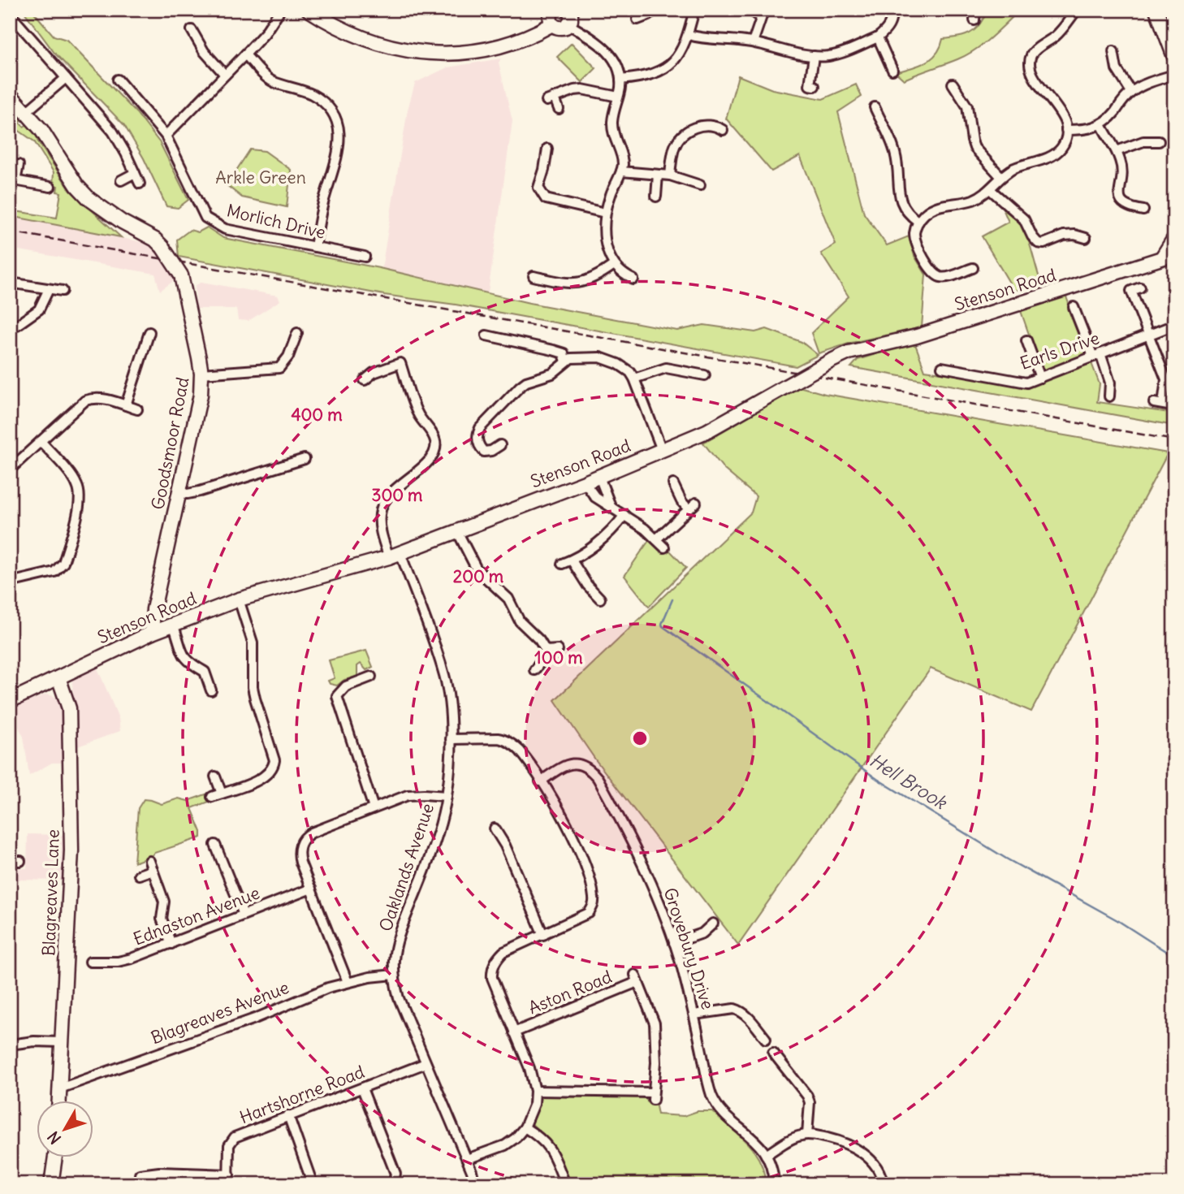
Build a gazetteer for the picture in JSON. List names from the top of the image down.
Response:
{
  "streets": {
    "street": [
      "Morlich Drive",
      "Stenson Road",
      "Earls Drive",
      "Goodsmoor Road",
      "Oaklands Avenue",
      "Blagreaves Lane",
      "Ednaston Avenue",
      "Grovebury Drive",
      "Aston Road",
      "Blagreaves Avenue",
      "Hartshorne Road"
    ]
  },
  "crossings": [
    ["Stenson Road", "Goodsmoor Road"],
    ["Stenson Road", "Oaklands Avenue"],
    ["Stenson Road", "Blagreaves Lane"],
    ["Oaklands Avenue", "Blagreaves Avenue"],
    ["Oaklands Avenue", "Hartshorne Road"],
    ["Blagreaves Lane", "Blagreaves Avenue"]
  ],
  "water": ["Hell Brook"],
  "parks": ["Arkle Green"],
  "north": "bottom left",
  "rings": [
    "400 m",
    "300 m",
    "200 m",
    "100 m"
  ]
}
